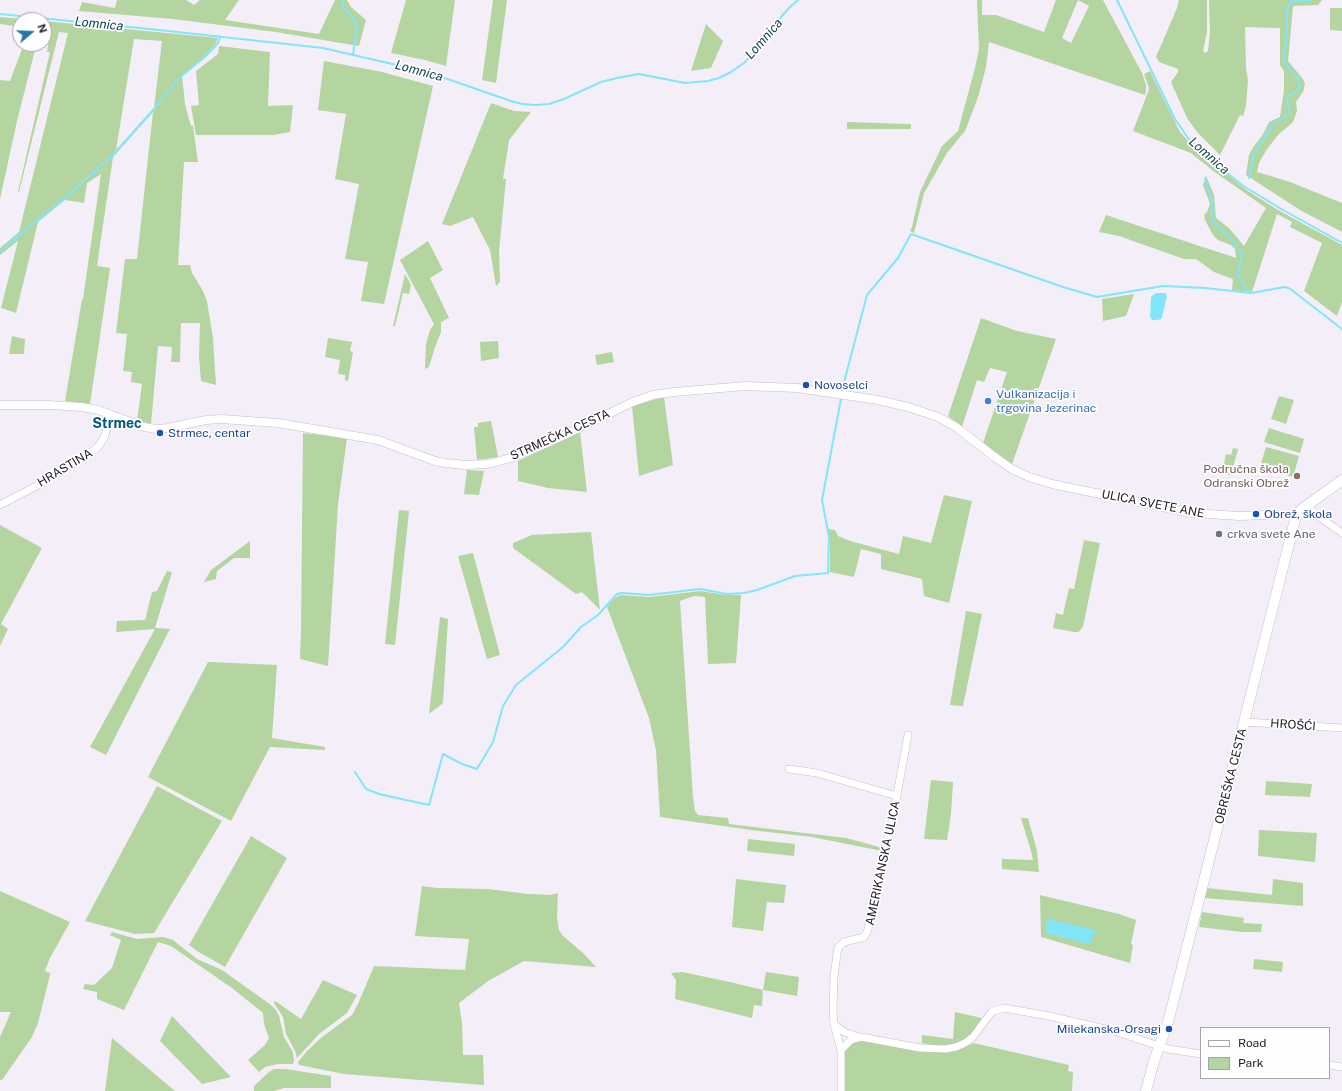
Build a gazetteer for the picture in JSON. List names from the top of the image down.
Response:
{
  "streets": {
    "main road": ["OBREŠKA CESTA"],
    "street": [
      "STRMEČKA CESTA",
      "HRASTINA",
      "ULICA SVETE ANE",
      "HROŠĆI",
      "AMERIKANSKA ULICA"
    ]
  },
  "crossings": [
    ["STRMEČKA CESTA", "HRASTINA"],
    ["STRMEČKA CESTA", "ULICA SVETE ANE"],
    ["ULICA SVETE ANE", "OBREŠKA CESTA"],
    ["HROŠĆI", "OBREŠKA CESTA"]
  ],
  "districts": ["Strmec"],
  "water": ["Lomnica"],
  "places": [
    "Novoselci",
    "Vulkanizacija i trgovina Jezerinac",
    "Strmec, centar",
    "Područna škola Odranski Obrež",
    "Obrež, škola",
    "crkva svete Ane",
    "Milekanska-Orsagi"
  ],
  "legend": ["Road", "Park"],
  "north": "right"
}
